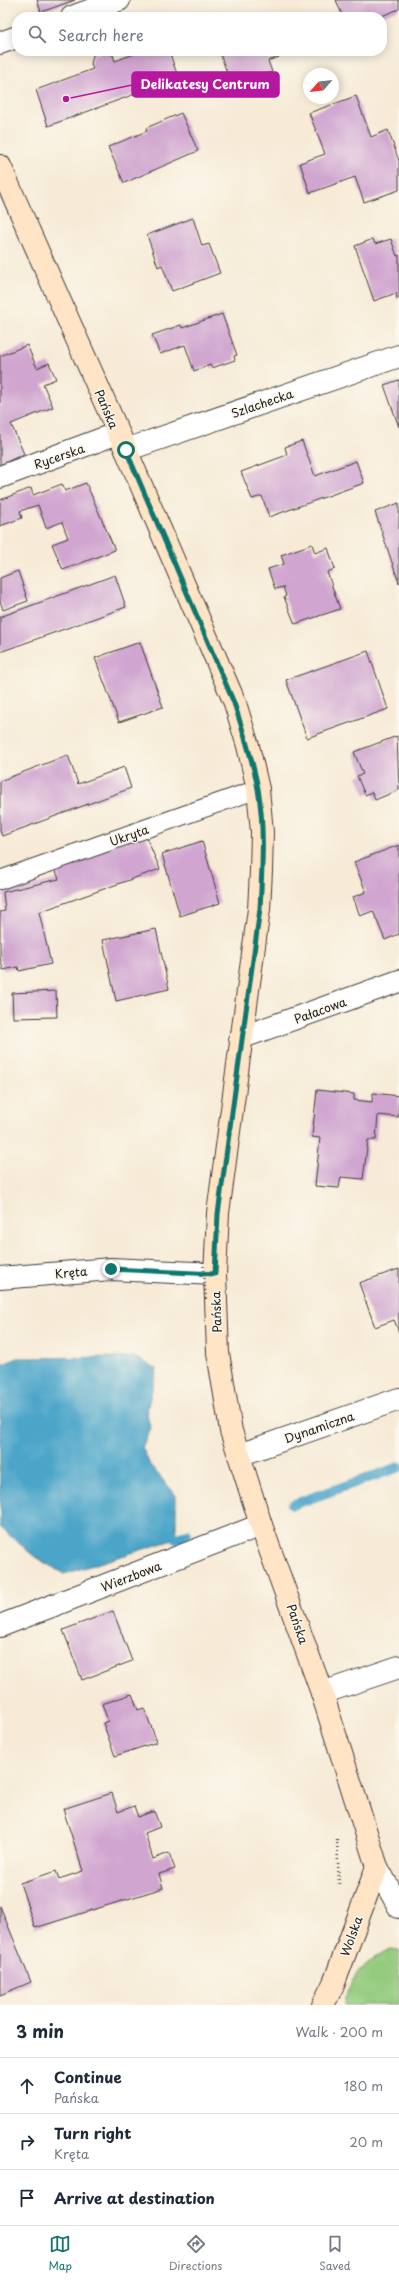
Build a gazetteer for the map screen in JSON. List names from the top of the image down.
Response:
{
  "streets": {
    "street": [
      "Szlachecka",
      "Pańska",
      "Rycerska",
      "Pałacowa",
      "Kręta",
      "Dynamiczna",
      "Wierzbowa",
      "Wolska"
    ],
    "lane": ["Ukryta"]
  },
  "crossings": [
    ["Szlachecka", "Pańska"],
    ["Szlachecka", "Rycerska"],
    ["Pańska", "Rycerska"],
    ["Pańska", "Ukryta"],
    ["Pańska", "Pałacowa"],
    ["Pańska", "Kręta"],
    ["Pańska", "Dynamiczna"],
    ["Pańska", "Wierzbowa"],
    ["Pańska", "Wolska"]
  ],
  "places": ["Delikatesy Centrum"],
  "north": "bottom left",
  "page": {
    "search": "Search here",
    "heading": ["3 min", "Walk · 200 m"],
    "list": [
      ["Continue", "Pańska", "180 m"],
      ["Turn right", "Kręta", "20 m"],
      "Arrive at destination"
    ],
    "nav": ["Map", "Directions", "Saved"]
  }
}
